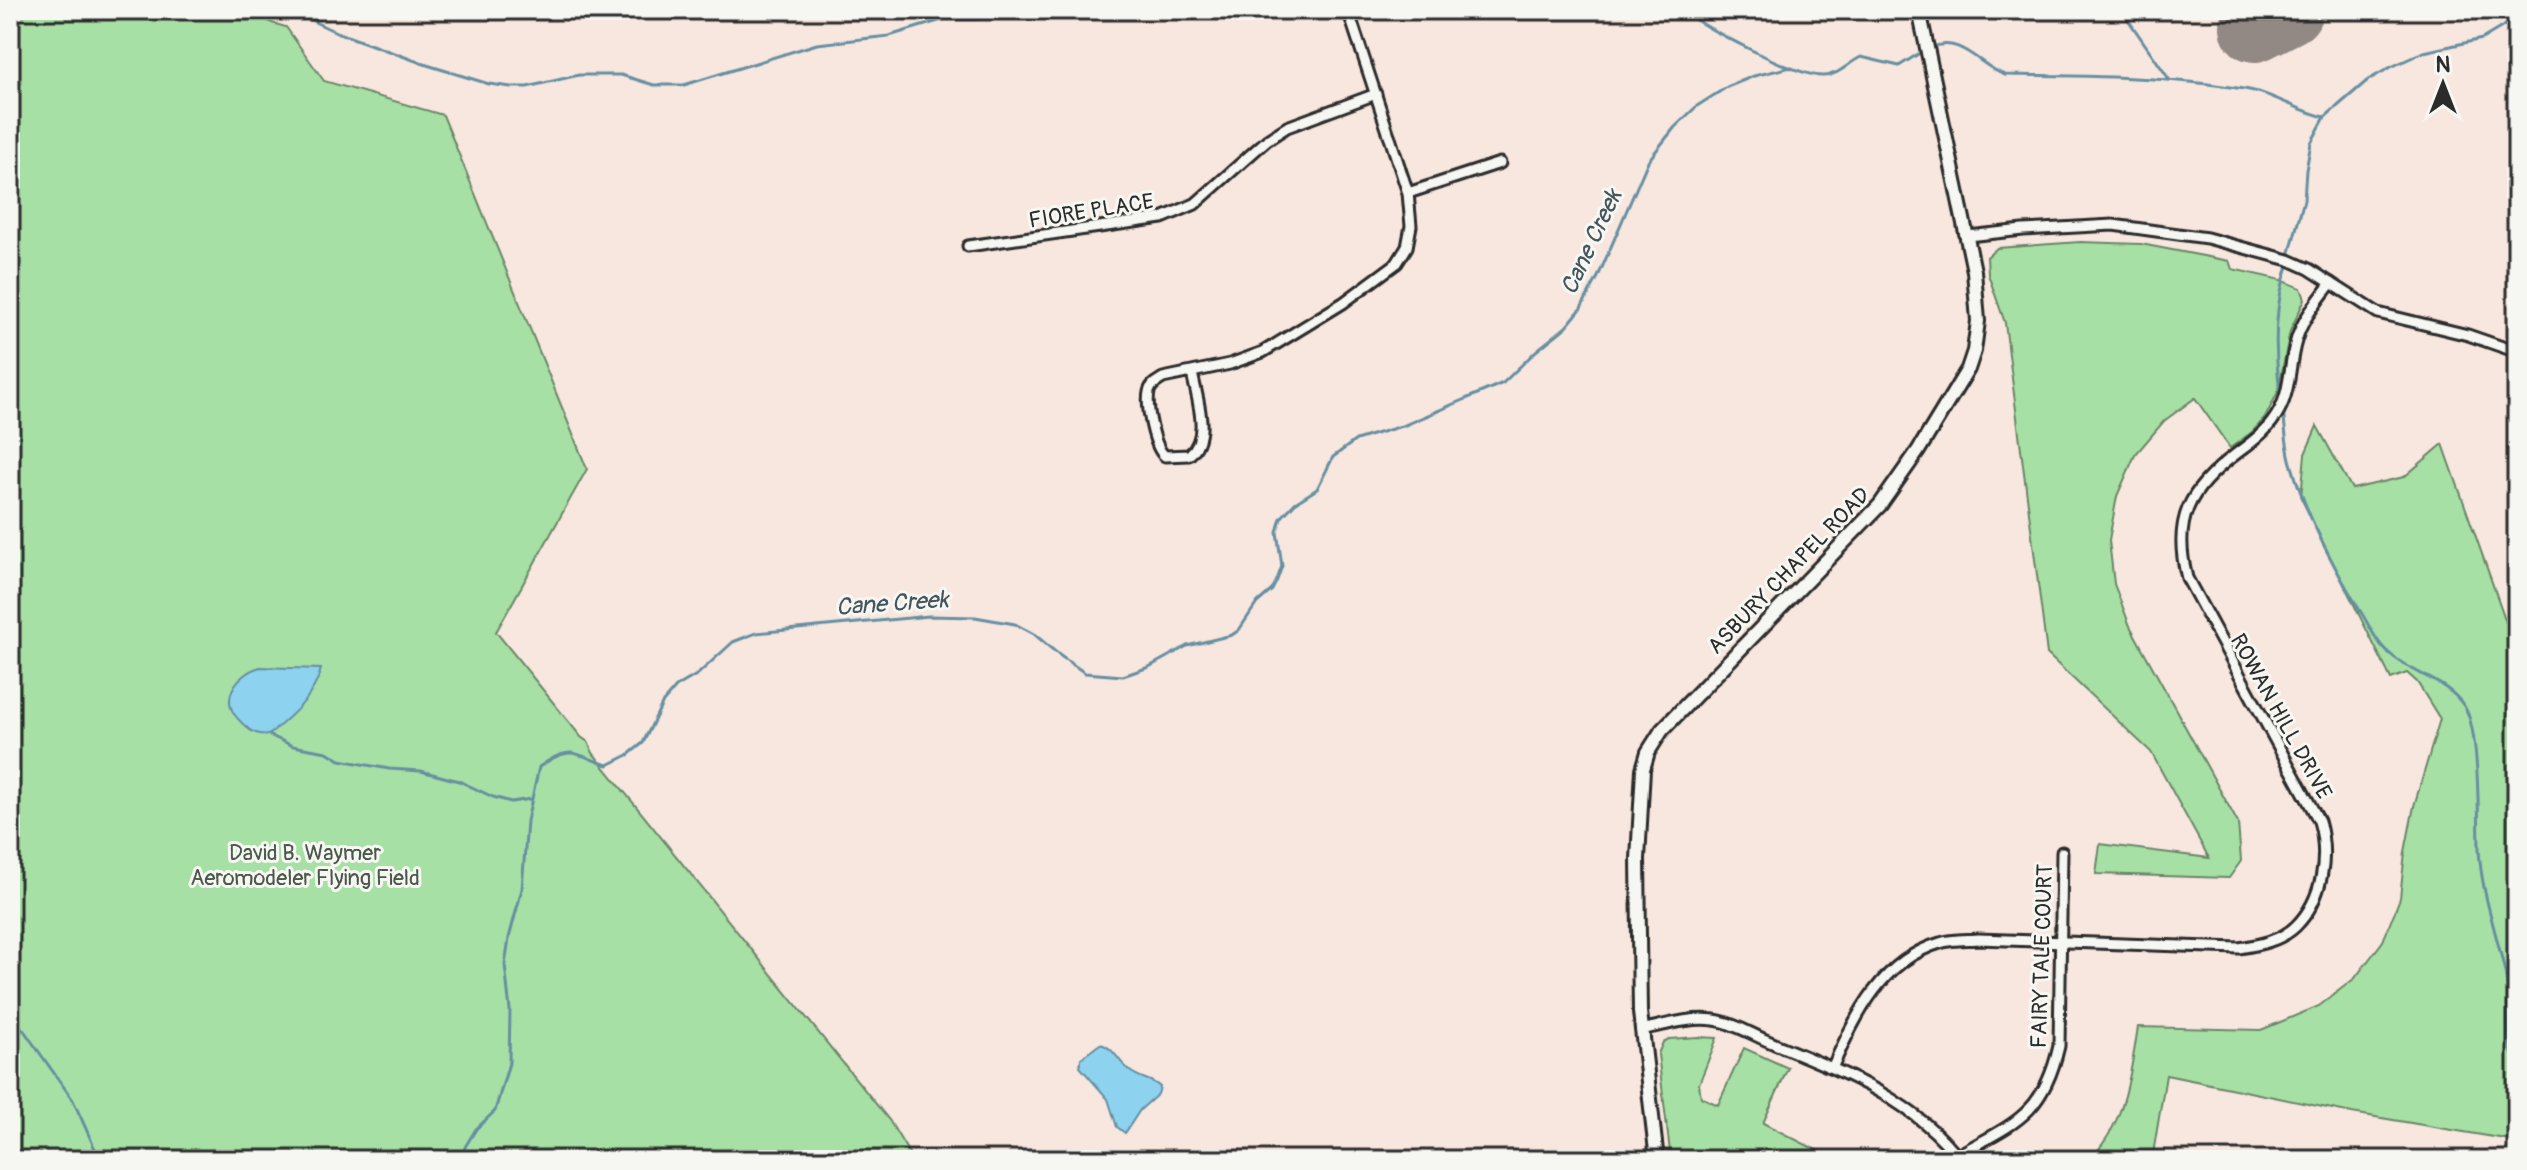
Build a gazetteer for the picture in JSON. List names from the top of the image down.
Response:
{
  "streets": {
    "main road": ["ASBURY CHAPEL ROAD"],
    "street": ["FIORE PLACE", "ROWAN HILL DRIVE", "FAIRY TALE COURT"]
  },
  "crossings": [
    ["ROWAN HILL DRIVE", "FAIRY TALE COURT"]
  ],
  "water": ["Cane Creek"],
  "parks": ["David B. Waymer Aeromodeler Flying Field"],
  "north": "top"
}
